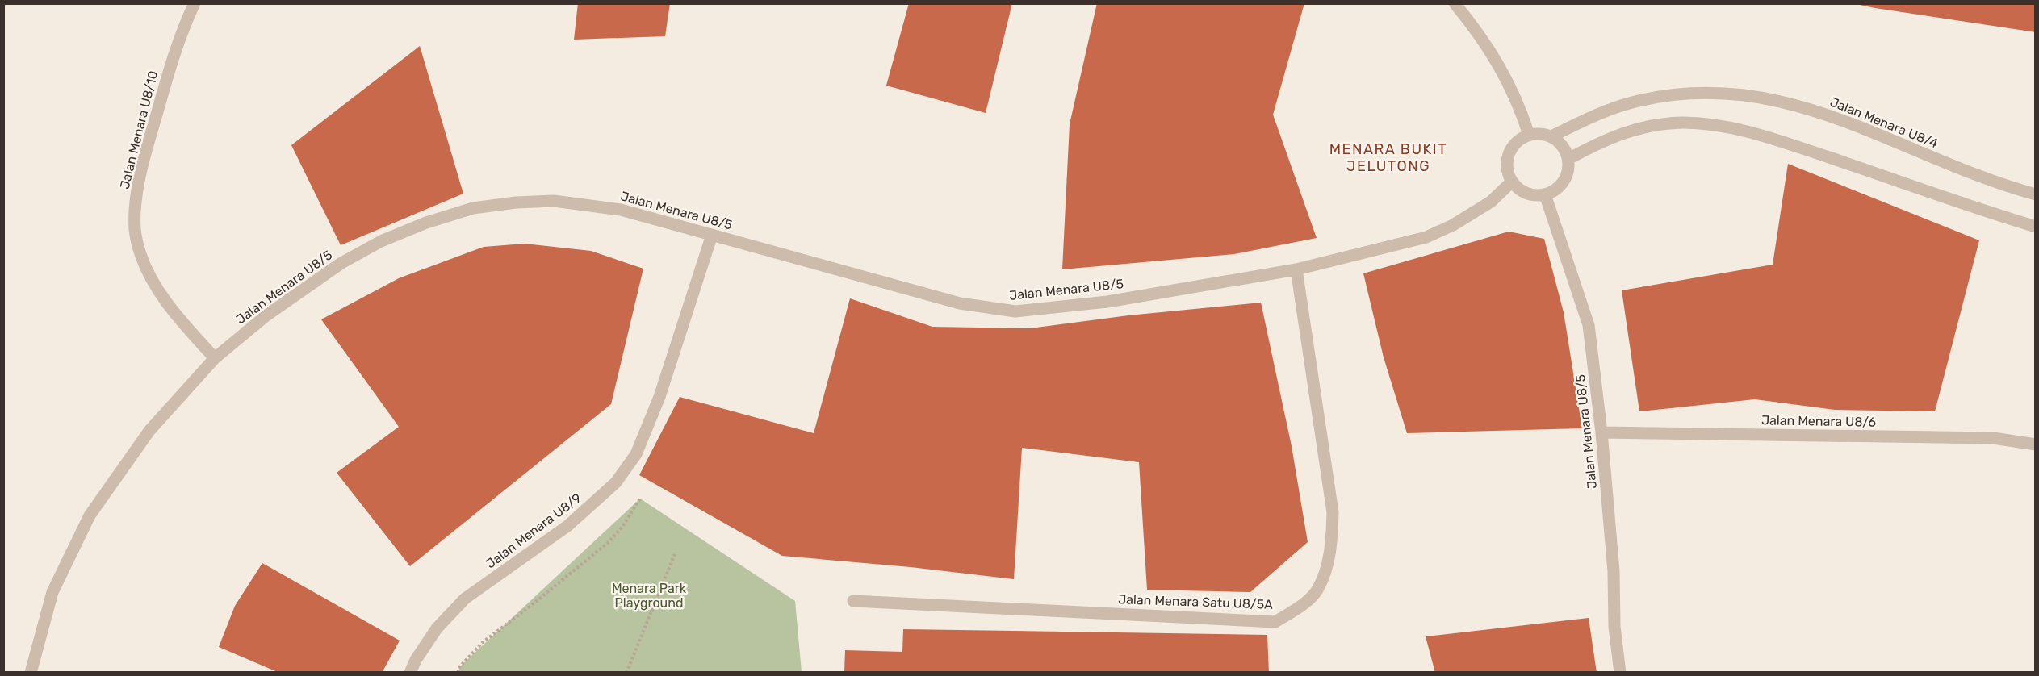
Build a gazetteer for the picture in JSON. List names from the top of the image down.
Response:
{
  "streets": {
    "street": [
      "Jalan Menara U8/4",
      "Jalan Menara U8/10",
      "Jalan Menara U8/5",
      "Jalan Menara U8/6",
      "Jalan Menara U8/9",
      "Jalan Menara Satu U8/5A"
    ]
  },
  "crossings": [
    ["Jalan Menara U8/4", "Jalan Menara U8/5"],
    ["Jalan Menara U8/10", "Jalan Menara U8/5"],
    ["Jalan Menara U8/5", "Jalan Menara U8/6"],
    ["Jalan Menara U8/5", "Jalan Menara U8/9"],
    ["Jalan Menara U8/5", "Jalan Menara Satu U8/5A"]
  ],
  "districts": ["MENARA BUKIT JELUTONG"],
  "parks": ["Menara Park Playground"]
}
